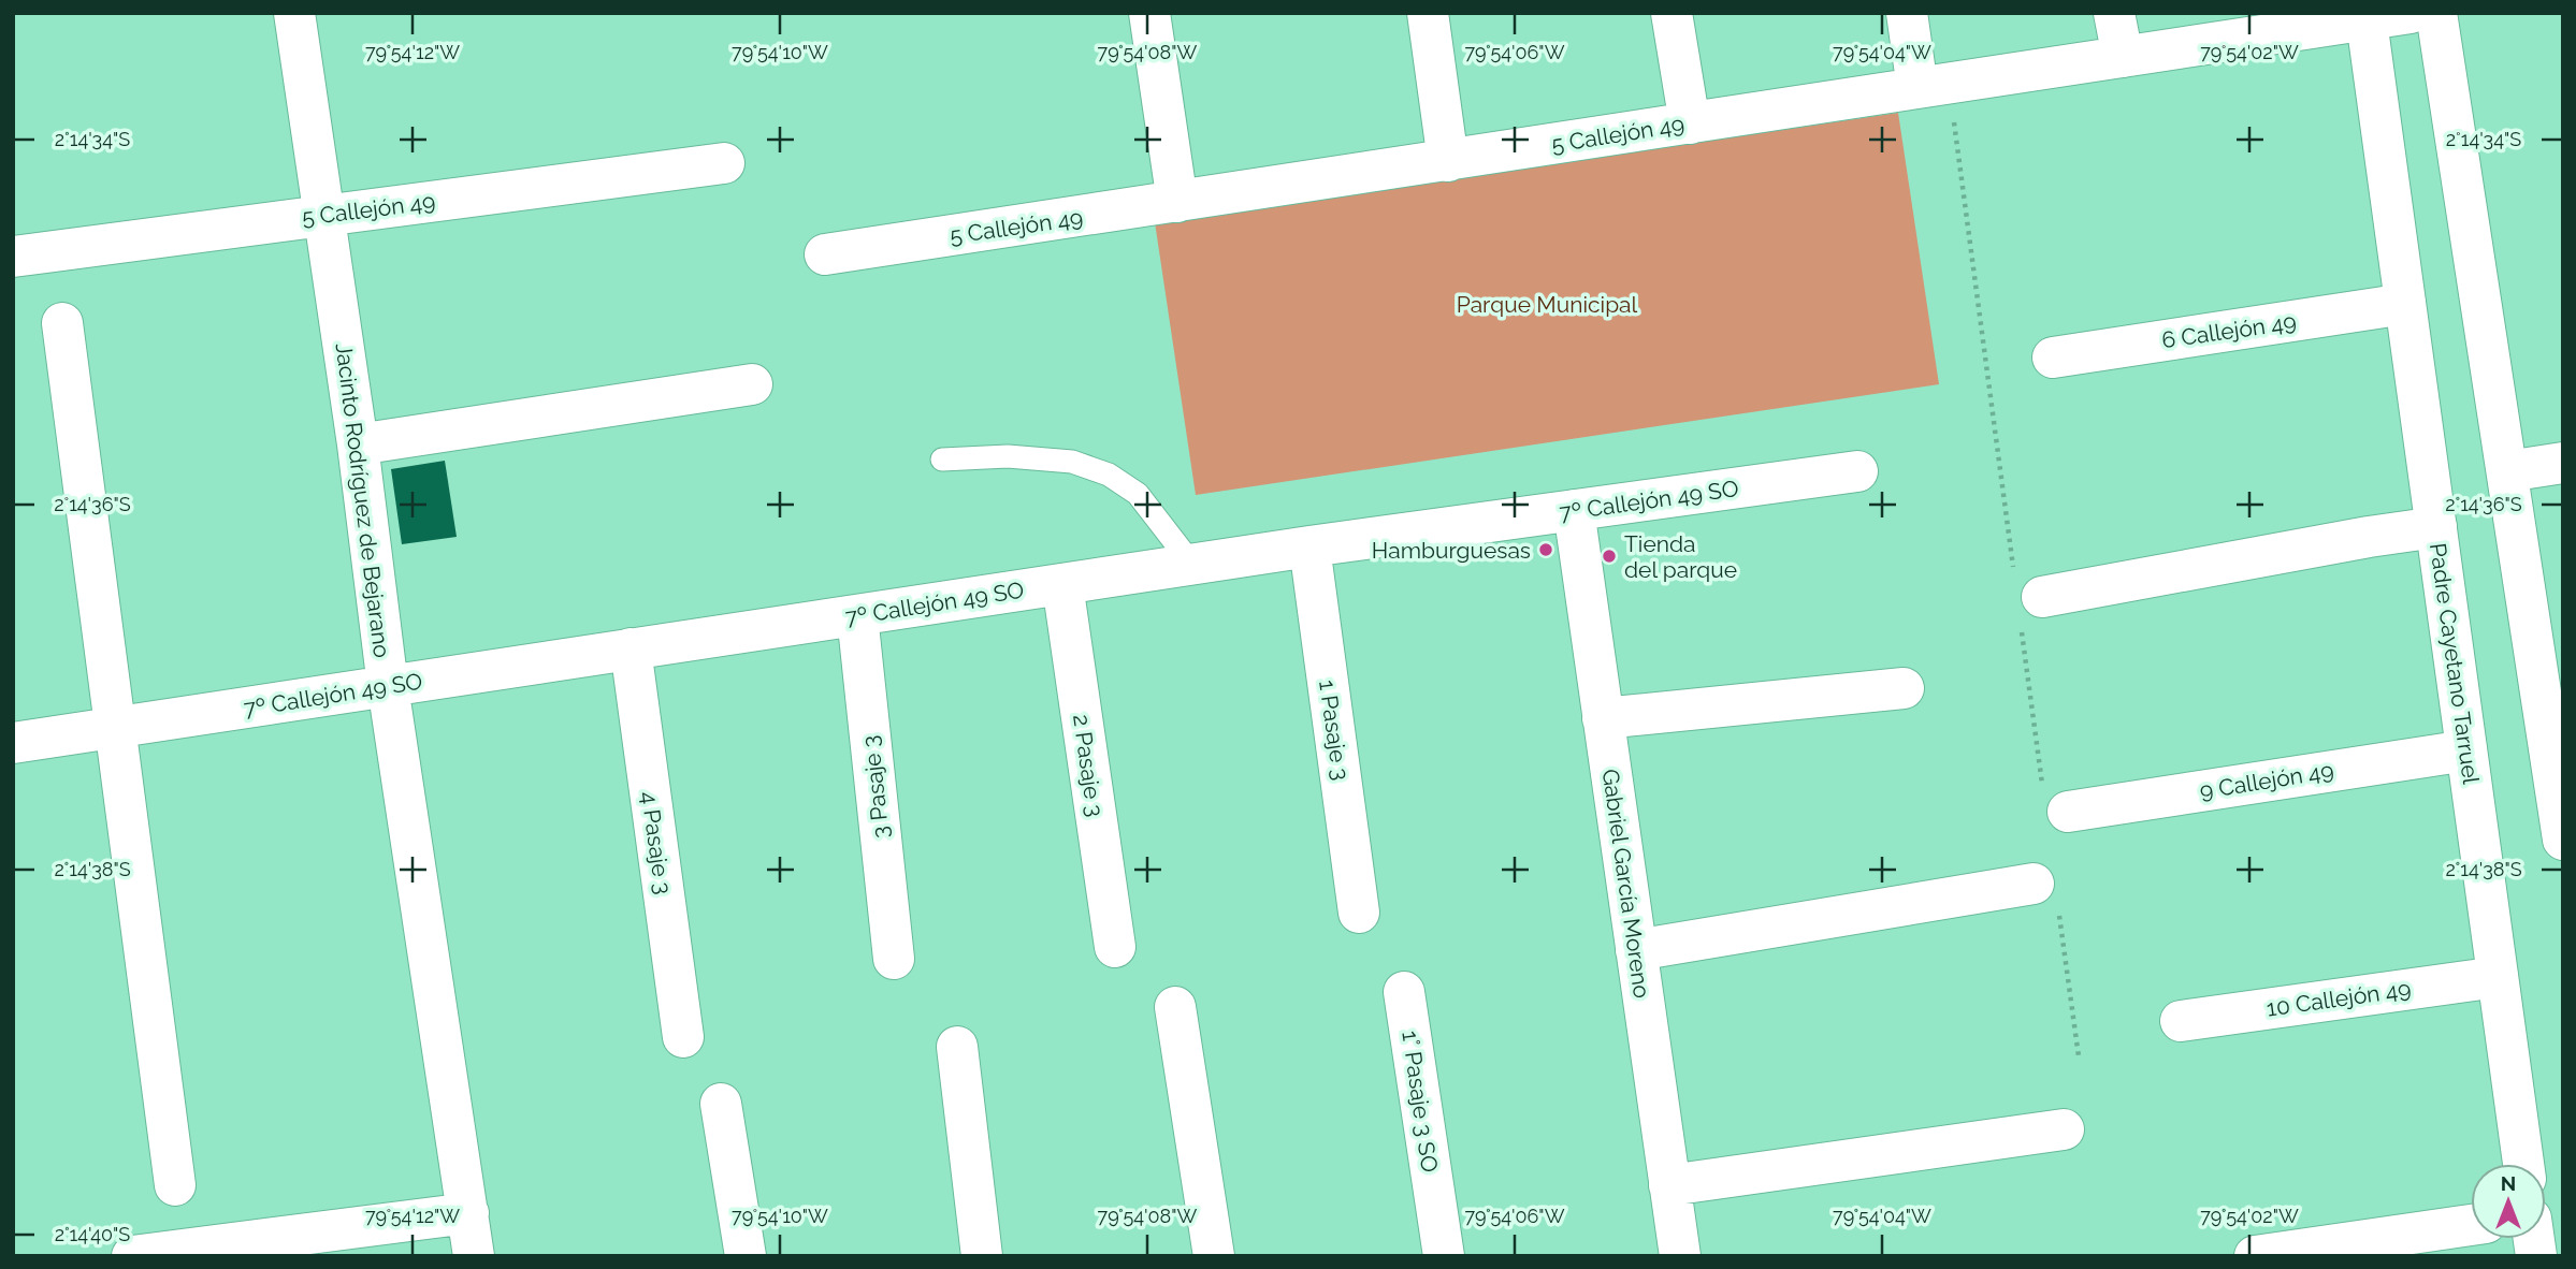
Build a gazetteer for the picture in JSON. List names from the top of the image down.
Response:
{
  "streets": {
    "street": [
      "5 Callejón 49",
      "6 Callejón 49",
      "Jacinto Rodríguez de Bejarano",
      "7º Callejón 49 SO",
      "Padre Cayetano Tarruel",
      "1 Pasaje 3",
      "2 Pasaje 3",
      "9 Callejón 49",
      "3 Pasaje 3",
      "4 Pasaje 3",
      "Gabriel García Moreno",
      "10 Callejón 49",
      "1° Pasaje 3 SO"
    ]
  },
  "crossings": [
    ["5 Callejón 49", "Jacinto Rodríguez de Bejarano"],
    ["5 Callejón 49", "Padre Cayetano Tarruel"],
    ["6 Callejón 49", "Padre Cayetano Tarruel"],
    ["Jacinto Rodríguez de Bejarano", "7º Callejón 49 SO"],
    ["7º Callejón 49 SO", "1 Pasaje 3"],
    ["7º Callejón 49 SO", "2 Pasaje 3"],
    ["7º Callejón 49 SO", "3 Pasaje 3"],
    ["7º Callejón 49 SO", "4 Pasaje 3"],
    ["7º Callejón 49 SO", "Gabriel García Moreno"],
    ["Padre Cayetano Tarruel", "9 Callejón 49"],
    ["Padre Cayetano Tarruel", "10 Callejón 49"]
  ],
  "parks": ["Parque Municipal"],
  "places": ["Hamburguesas", "Tienda del parque"],
  "north": "top",
  "coordinates": [
    "79°54'12\"W",
    "79°54'10\"W",
    "79°54'08\"W",
    "79°54'06\"W",
    "79°54'04\"W",
    "79°54'02\"W",
    "2°14'34\"S",
    "2°14'36\"S",
    "2°14'38\"S",
    "2°14'40\"S"
  ]
}
